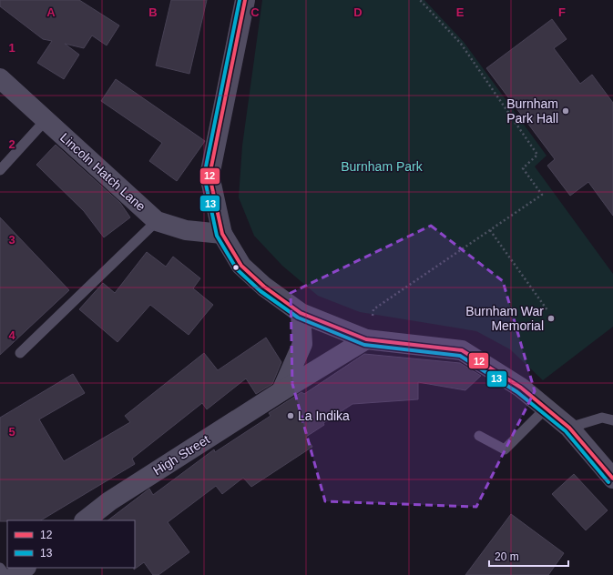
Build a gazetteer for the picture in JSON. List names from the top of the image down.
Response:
{
  "streets": {
    "street": ["Lincoln Hatch Lane", "High Street"]
  },
  "parks": ["Burnham Park"],
  "places": ["Burnham Park Hall", "Burnham War Memorial", "La Indika"],
  "lines": ["transit line 12", "transit line 13"],
  "legend": ["12", "13"],
  "scale_bar": "20 m",
  "grid": {
    "columns": [
      "A",
      "B",
      "C",
      "D",
      "E",
      "F"
    ],
    "rows": [
      "1",
      "2",
      "3",
      "4",
      "5"
    ]
  }
}
